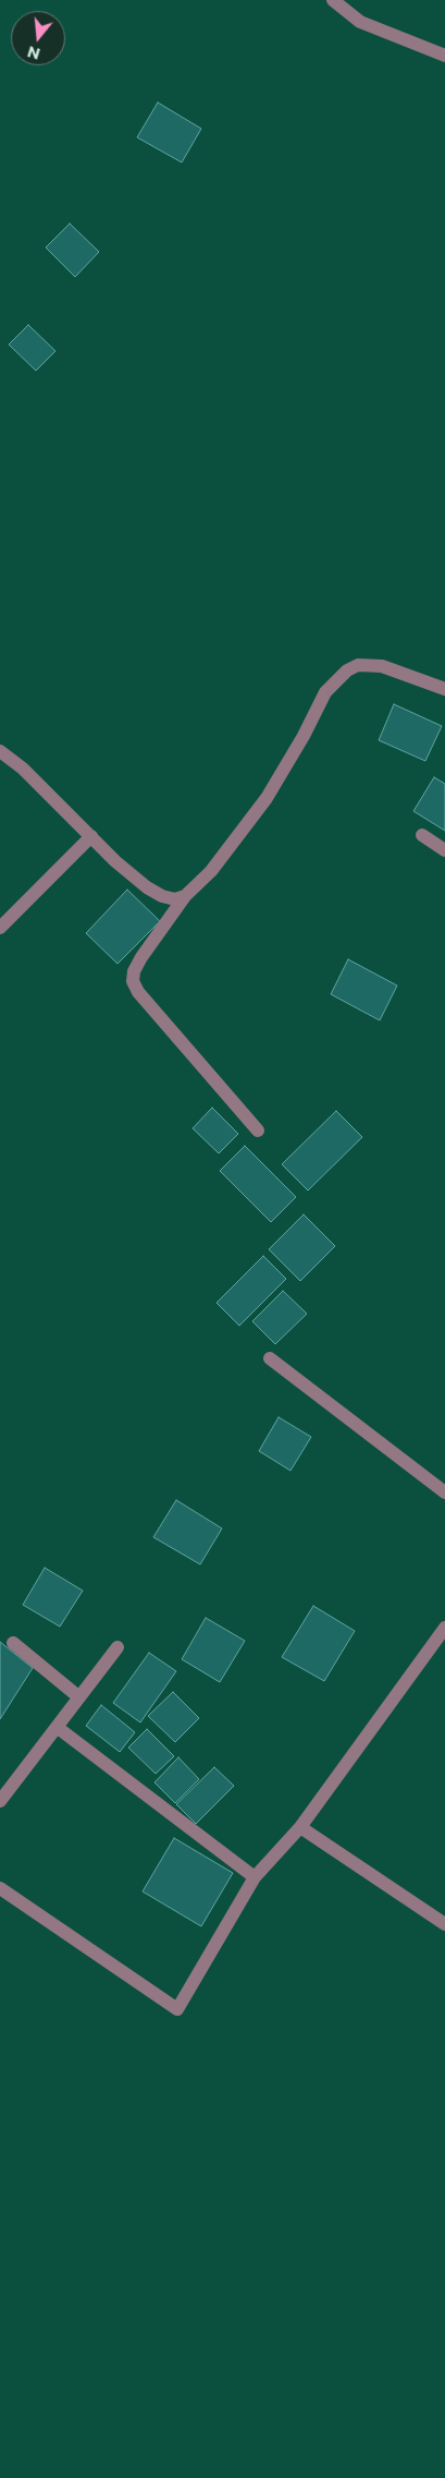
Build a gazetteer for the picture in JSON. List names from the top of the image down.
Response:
{
  "north": "bottom"
}
